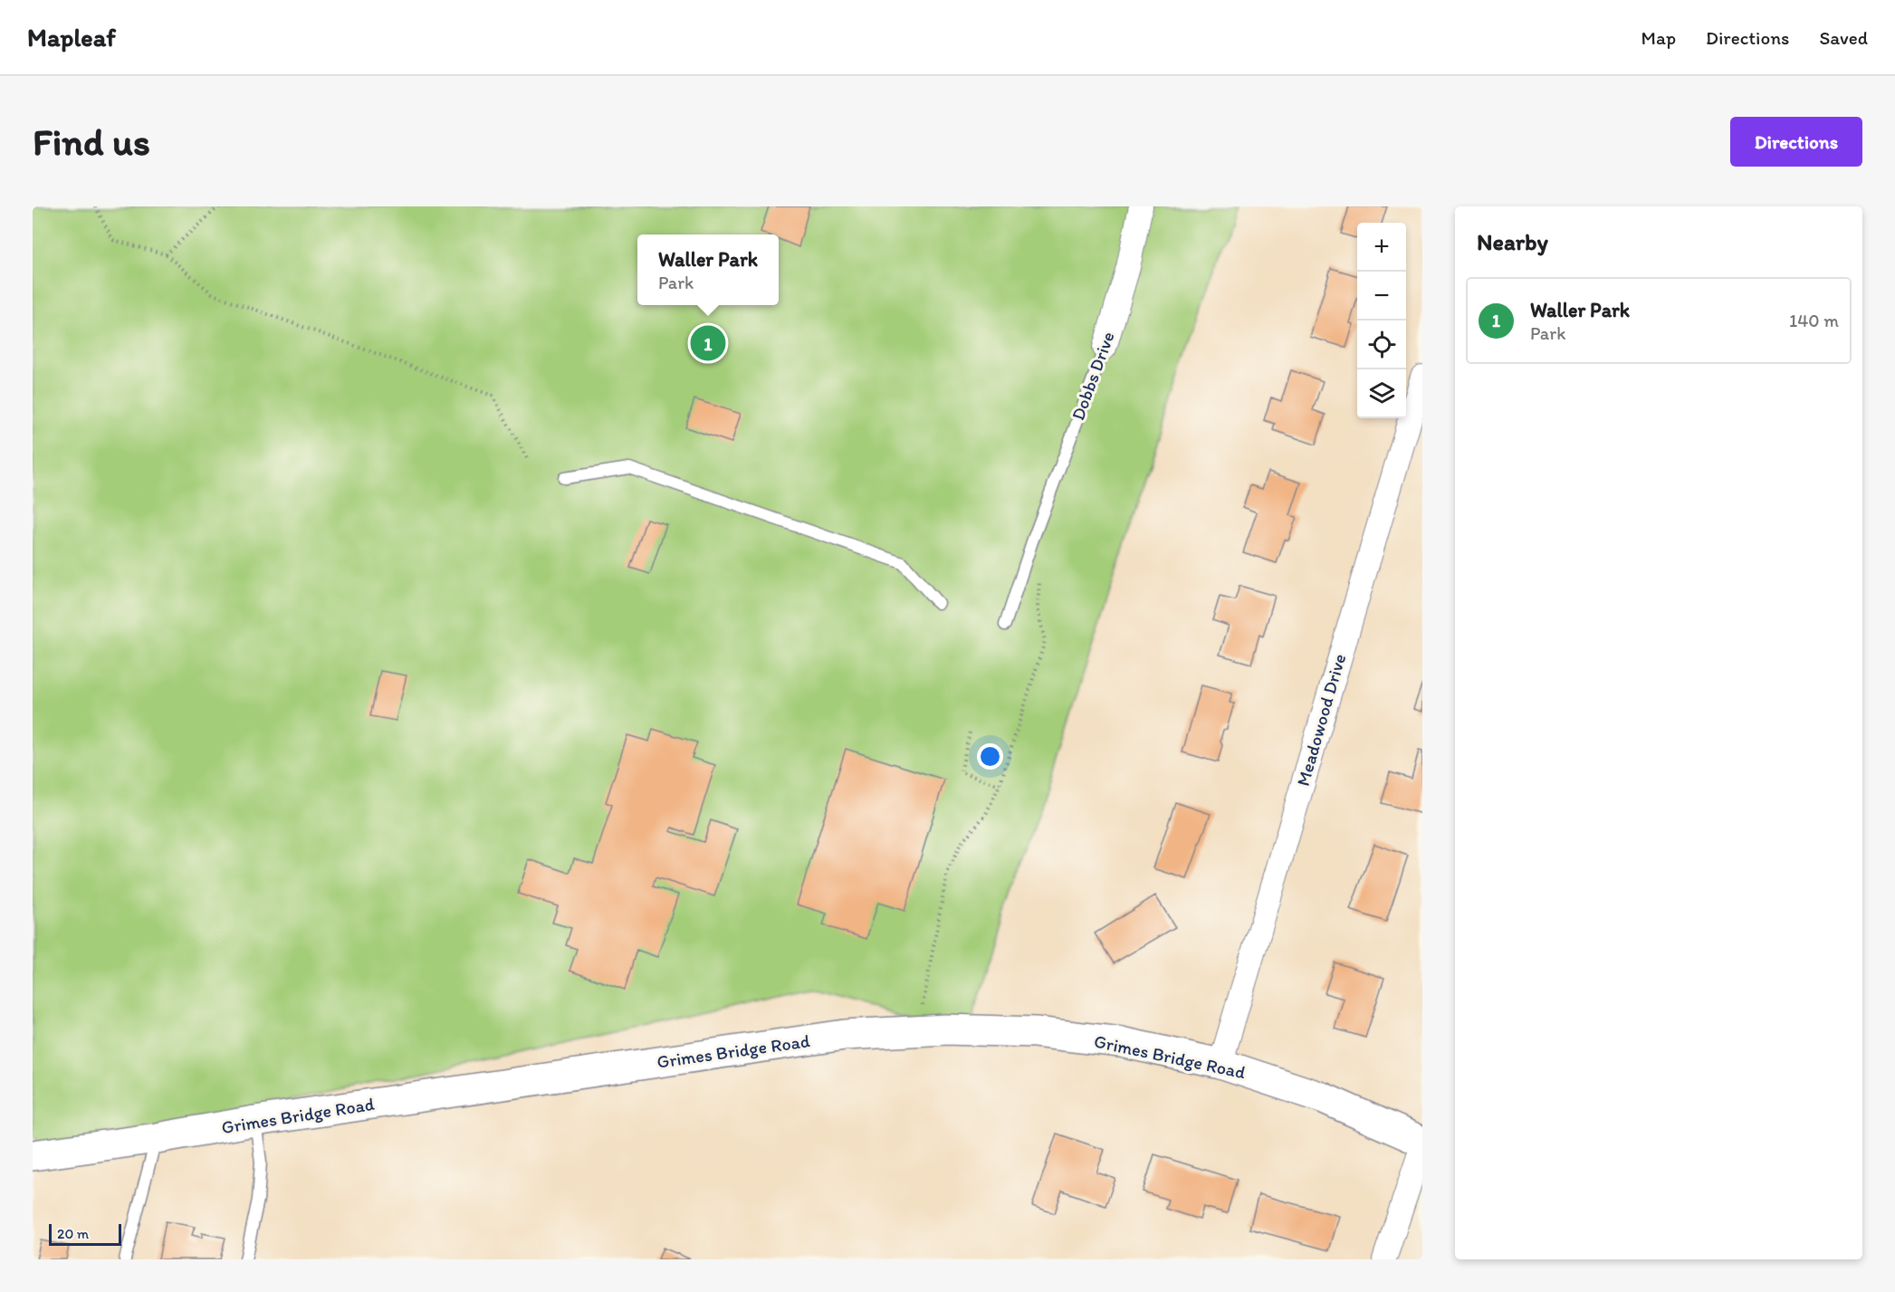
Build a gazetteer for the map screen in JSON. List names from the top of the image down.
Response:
{
  "streets": {
    "street": ["Dobbs Drive", "Meadowood Drive", "Grimes Bridge Road"]
  },
  "crossings": [
    ["Meadowood Drive", "Grimes Bridge Road"]
  ],
  "scale_bar": "20 m",
  "page": {
    "header": "Mapleaf",
    "nav": ["Map", "Directions", "Saved"],
    "buttons": "Directions",
    "title": "Find us",
    "heading": "Nearby",
    "map_buttons": ["+", "−"],
    "popup": ["Waller Park", "Park"],
    "list": [
      {
        "mark": "1",
        "name": "Waller Park",
        "note": "Park",
        "value": "140 m"
      }
    ],
    "pins": "1",
    "scale": "20 m"
  }
}
